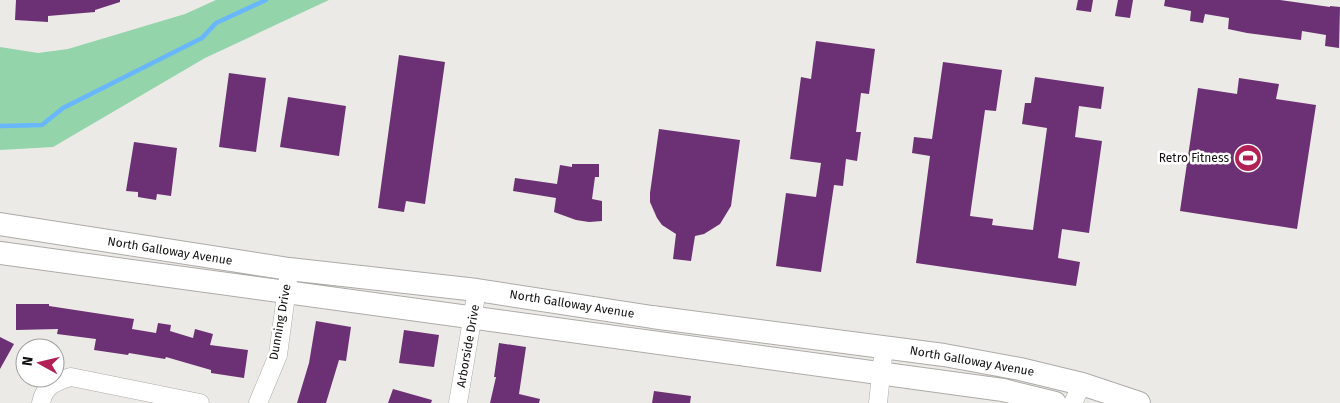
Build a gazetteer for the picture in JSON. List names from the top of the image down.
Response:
{
  "streets": {
    "main road": ["North Galloway Avenue"],
    "street": ["Dunning Drive", "Arborside Drive"]
  },
  "crossings": [
    ["North Galloway Avenue", "Dunning Drive"],
    ["North Galloway Avenue", "Arborside Drive"]
  ],
  "places": {
    "sports": ["Retro Fitness"]
  },
  "north": "left"
}
